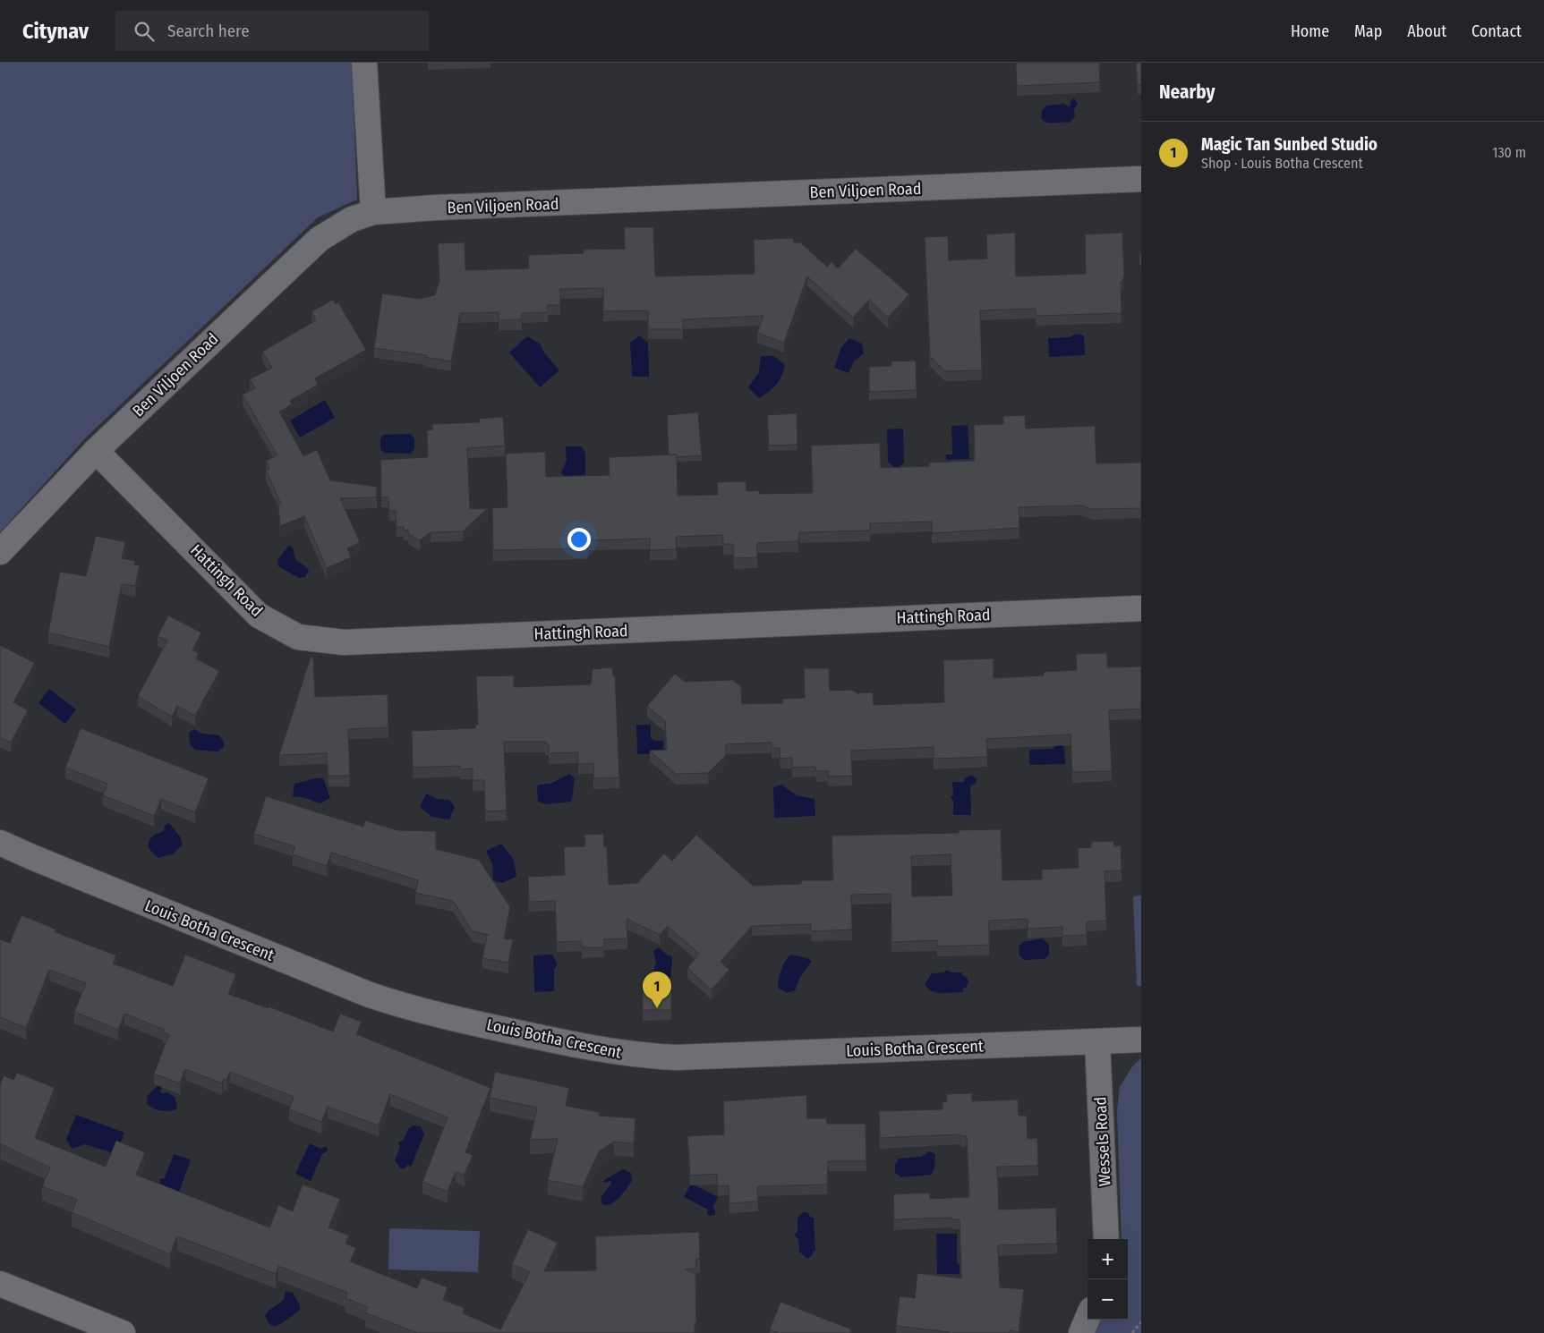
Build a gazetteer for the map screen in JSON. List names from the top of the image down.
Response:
{
  "streets": {
    "street": [
      "Ben Viljoen Road",
      "Hattingh Road",
      "Louis Botha Crescent",
      "Wessels Road"
    ]
  },
  "crossings": [
    ["Ben Viljoen Road", "Hattingh Road"],
    ["Louis Botha Crescent", "Wessels Road"]
  ],
  "page": {
    "header": "Citynav",
    "search": "Search here",
    "nav": [
      "Home",
      "Map",
      "About",
      "Contact"
    ],
    "heading": "Nearby",
    "list": [
      {
        "mark": "1",
        "name": "Magic Tan Sunbed Studio",
        "note": "Shop · Louis Botha Crescent",
        "value": "130 m"
      }
    ],
    "pins": "1",
    "map_buttons": ["+", "−"]
  }
}
